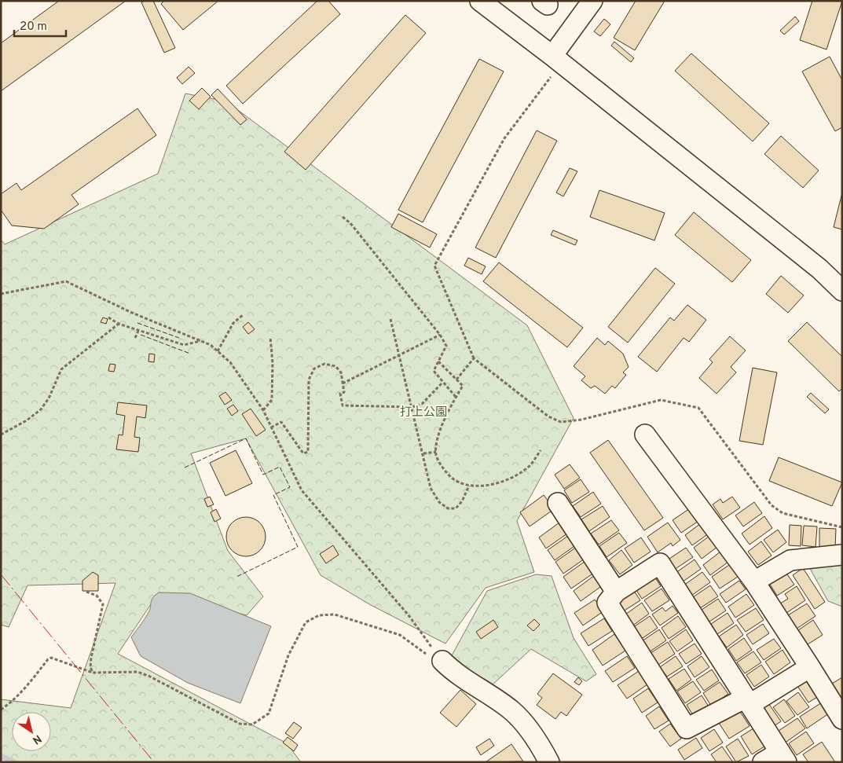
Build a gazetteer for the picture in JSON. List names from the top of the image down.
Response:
{
  "parks": ["打上公園"],
  "scale_bar": "20 m",
  "north": "bottom right"
}
